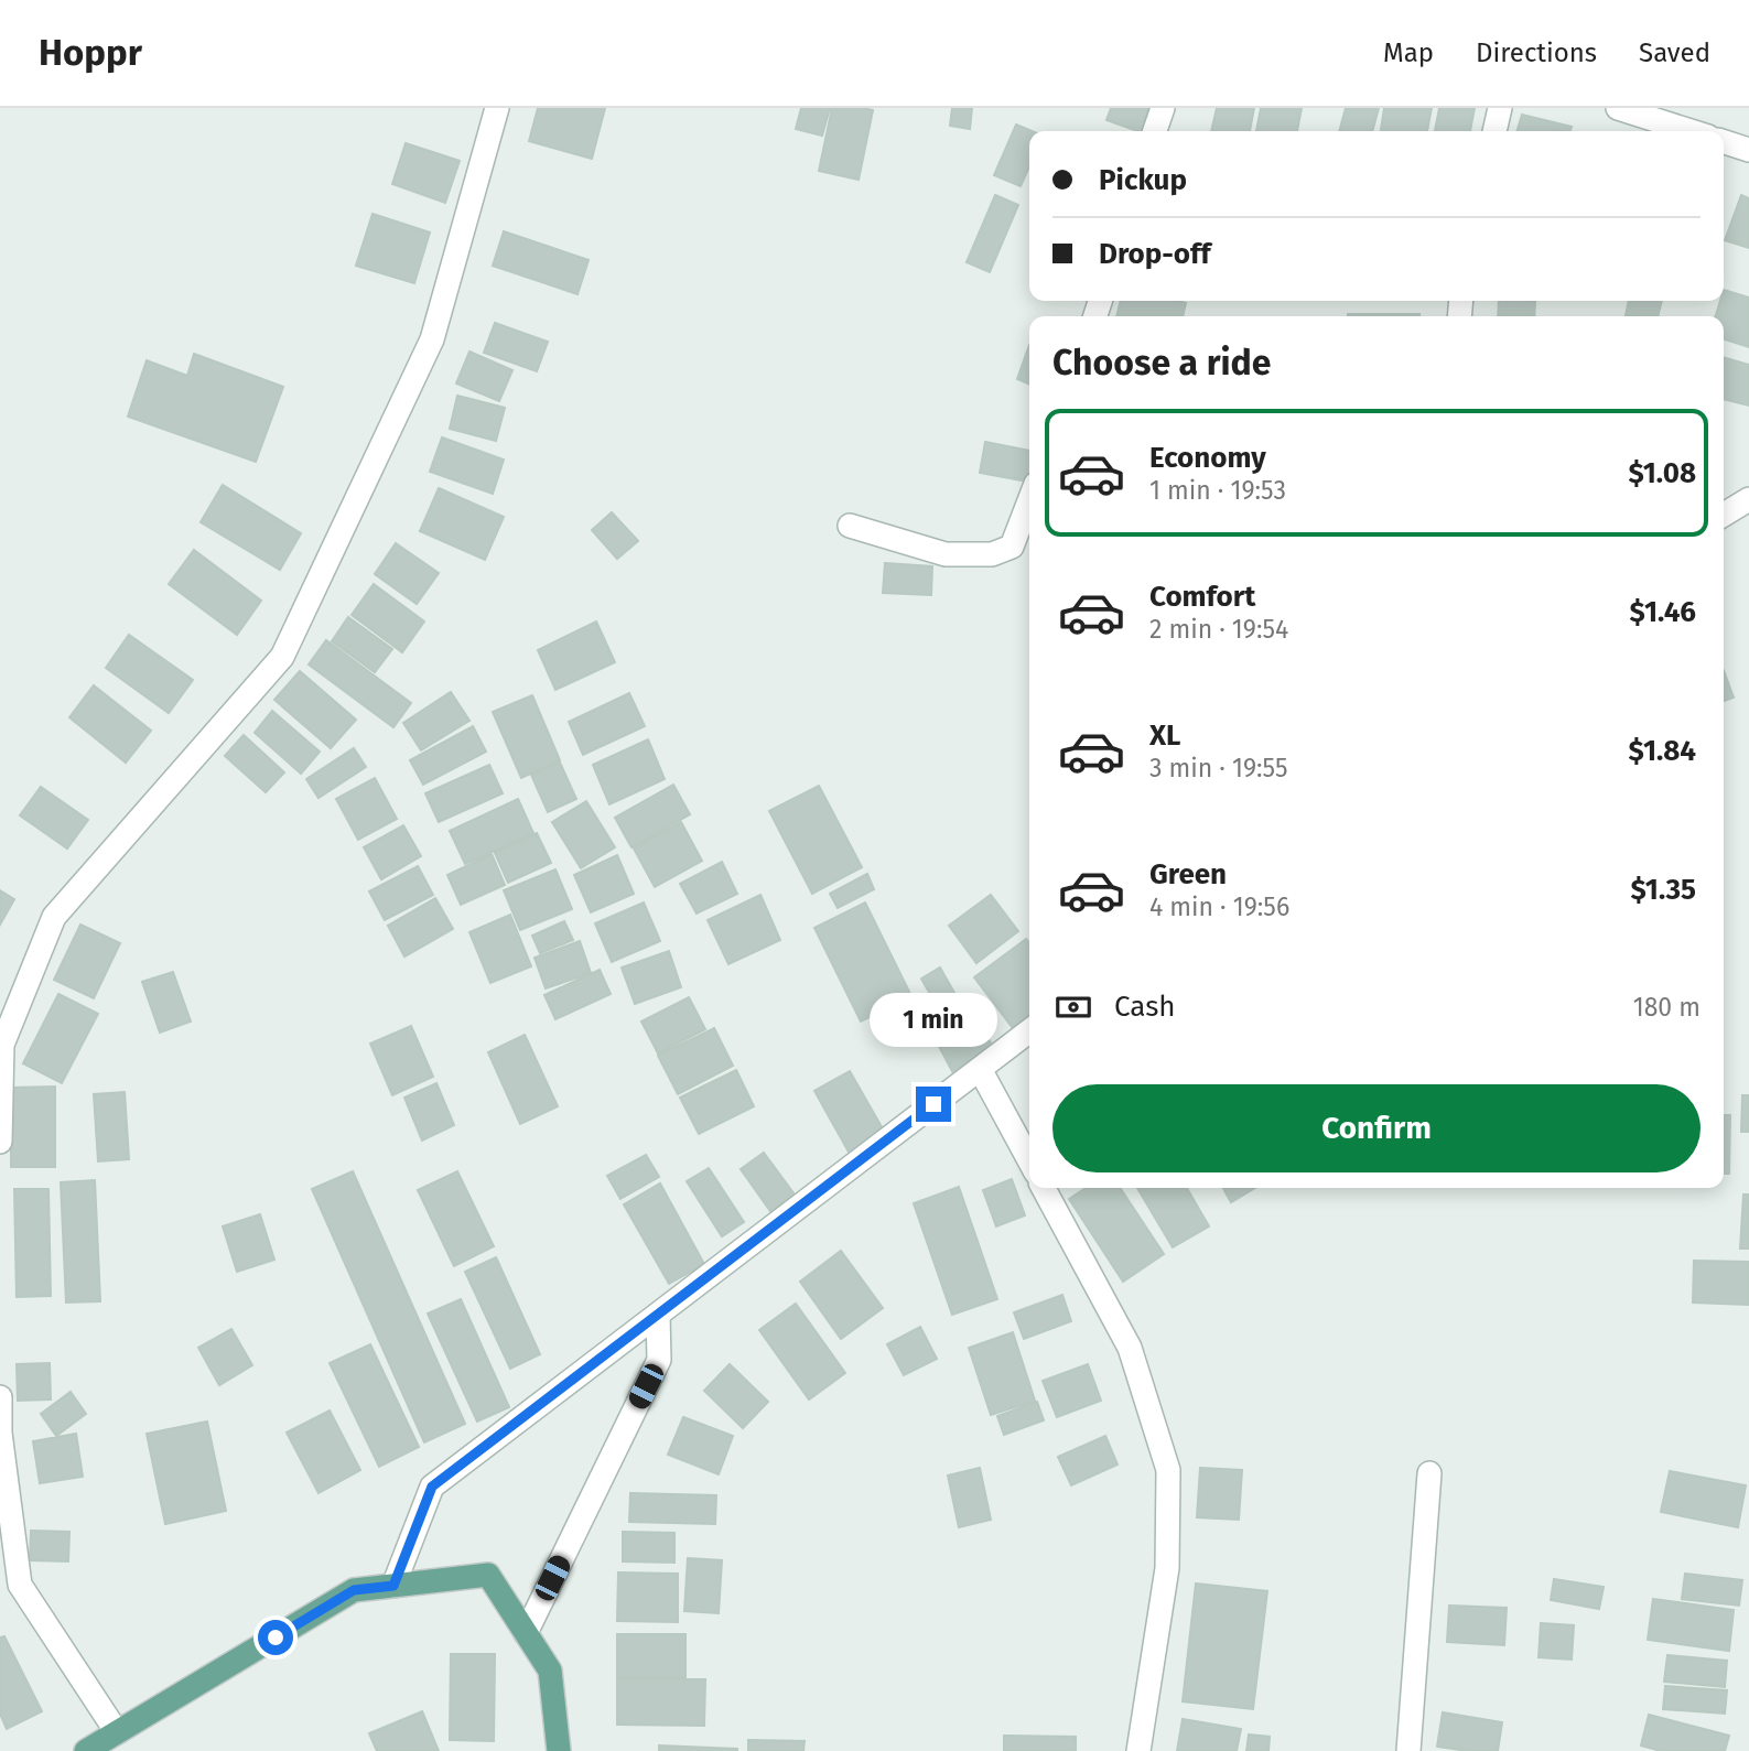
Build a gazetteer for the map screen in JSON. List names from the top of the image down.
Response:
{
  "page": {
    "header": "Hoppr",
    "nav": ["Map", "Directions", "Saved"],
    "banner": ["Pickup", "Drop-off"],
    "heading": "Choose a ride",
    "list": [
      {
        "name": "Economy",
        "note": "1 min · 19:53",
        "value": "$1.08"
      },
      {
        "name": "Comfort",
        "note": "2 min · 19:54",
        "value": "$1.46"
      },
      {
        "name": "XL",
        "note": "3 min · 19:55",
        "value": "$1.84"
      },
      {
        "name": "Green",
        "note": "4 min · 19:56",
        "value": "$1.35"
      }
    ],
    "pay": ["Cash", "180 m"],
    "bubble": "1 min",
    "buttons": "Confirm"
  }
}
